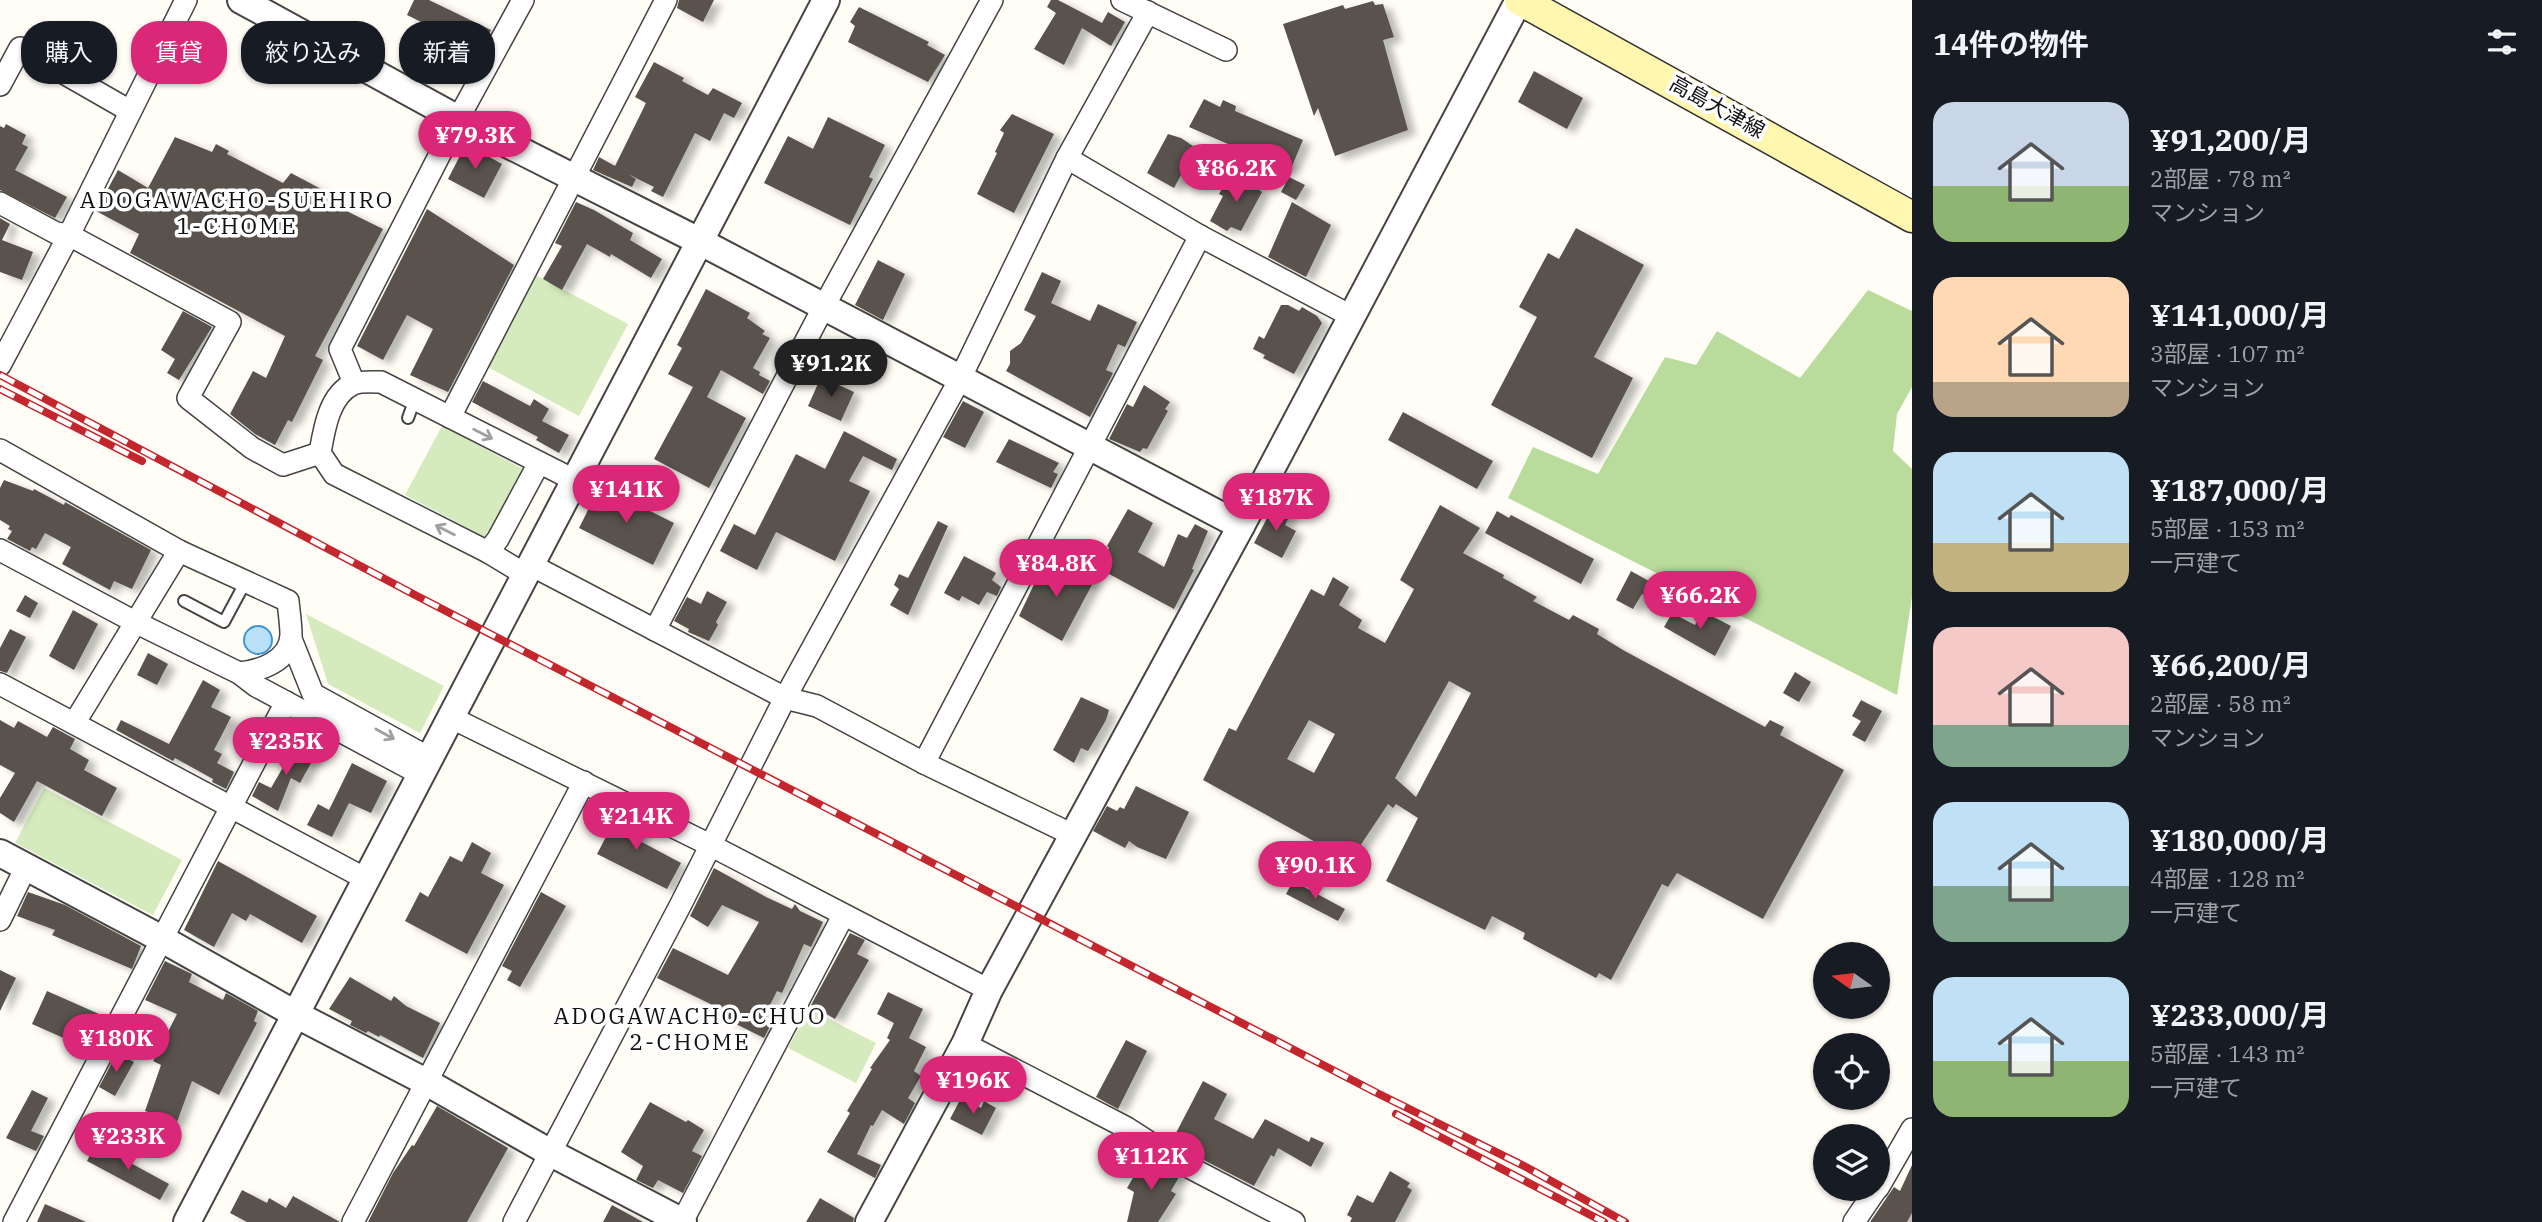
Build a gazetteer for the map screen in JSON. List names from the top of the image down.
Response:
{
  "streets": {
    "main road": ["高島大津線"]
  },
  "districts": ["ADOGAWACHO-SUEHIRO 1-CHOME", "ADOGAWACHO-CHUO 2-CHOME"],
  "north": "left",
  "page": {
    "heading": "14件の物件",
    "chip": [
      "購入",
      "賃貸",
      "絞り込み",
      "新着"
    ],
    "list": [
      {
        "name": "¥91,200/月",
        "note": "2部屋 · 78 m² · マンション"
      },
      {
        "name": "¥141,000/月",
        "note": "3部屋 · 107 m² · マンション"
      },
      {
        "name": "¥187,000/月",
        "note": "5部屋 · 153 m² · 一戸建て"
      },
      {
        "name": "¥66,200/月",
        "note": "2部屋 · 58 m² · マンション"
      },
      {
        "name": "¥180,000/月",
        "note": "4部屋 · 128 m² · 一戸建て"
      },
      {
        "name": "¥233,000/月",
        "note": "5部屋 · 143 m² · 一戸建て"
      }
    ],
    "price": [
      "¥79.3K",
      "¥86.2K",
      "¥91.2K",
      "¥141K",
      "¥187K",
      "¥84.8K",
      "¥66.2K",
      "¥235K",
      "¥214K",
      "¥90.1K",
      "¥180K",
      "¥196K",
      "¥233K",
      "¥112K"
    ]
  }
}
